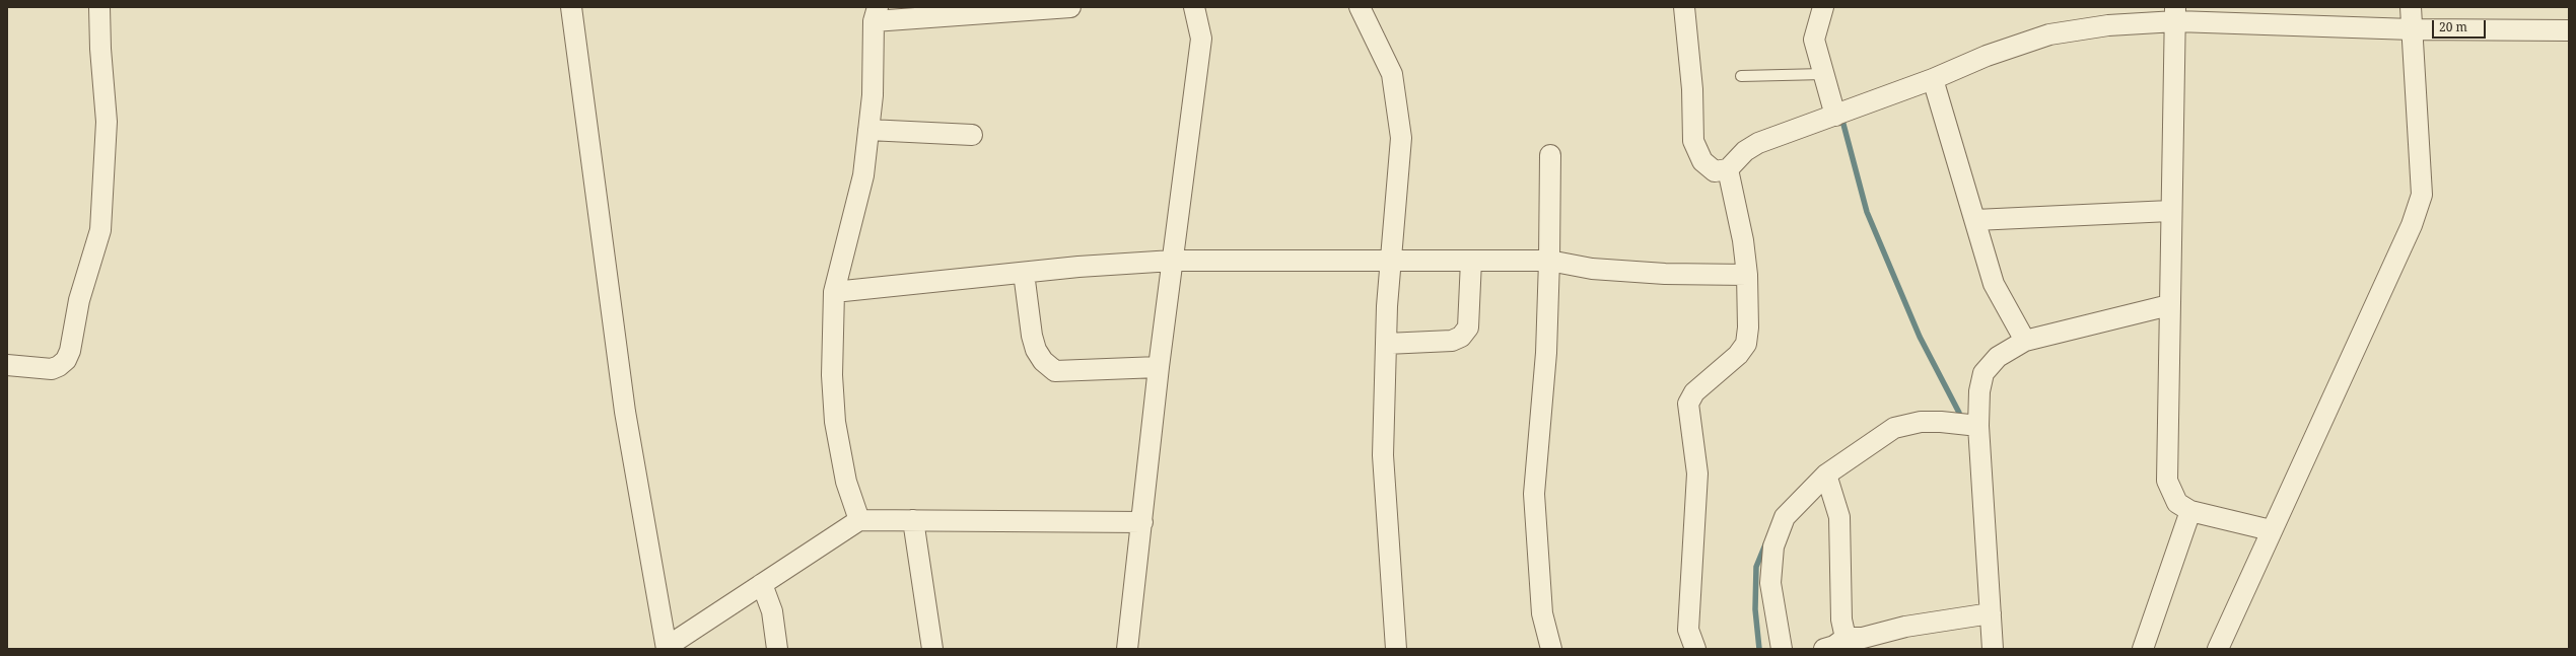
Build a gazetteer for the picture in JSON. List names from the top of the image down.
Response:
{
  "scale_bar": "20 m"
}
